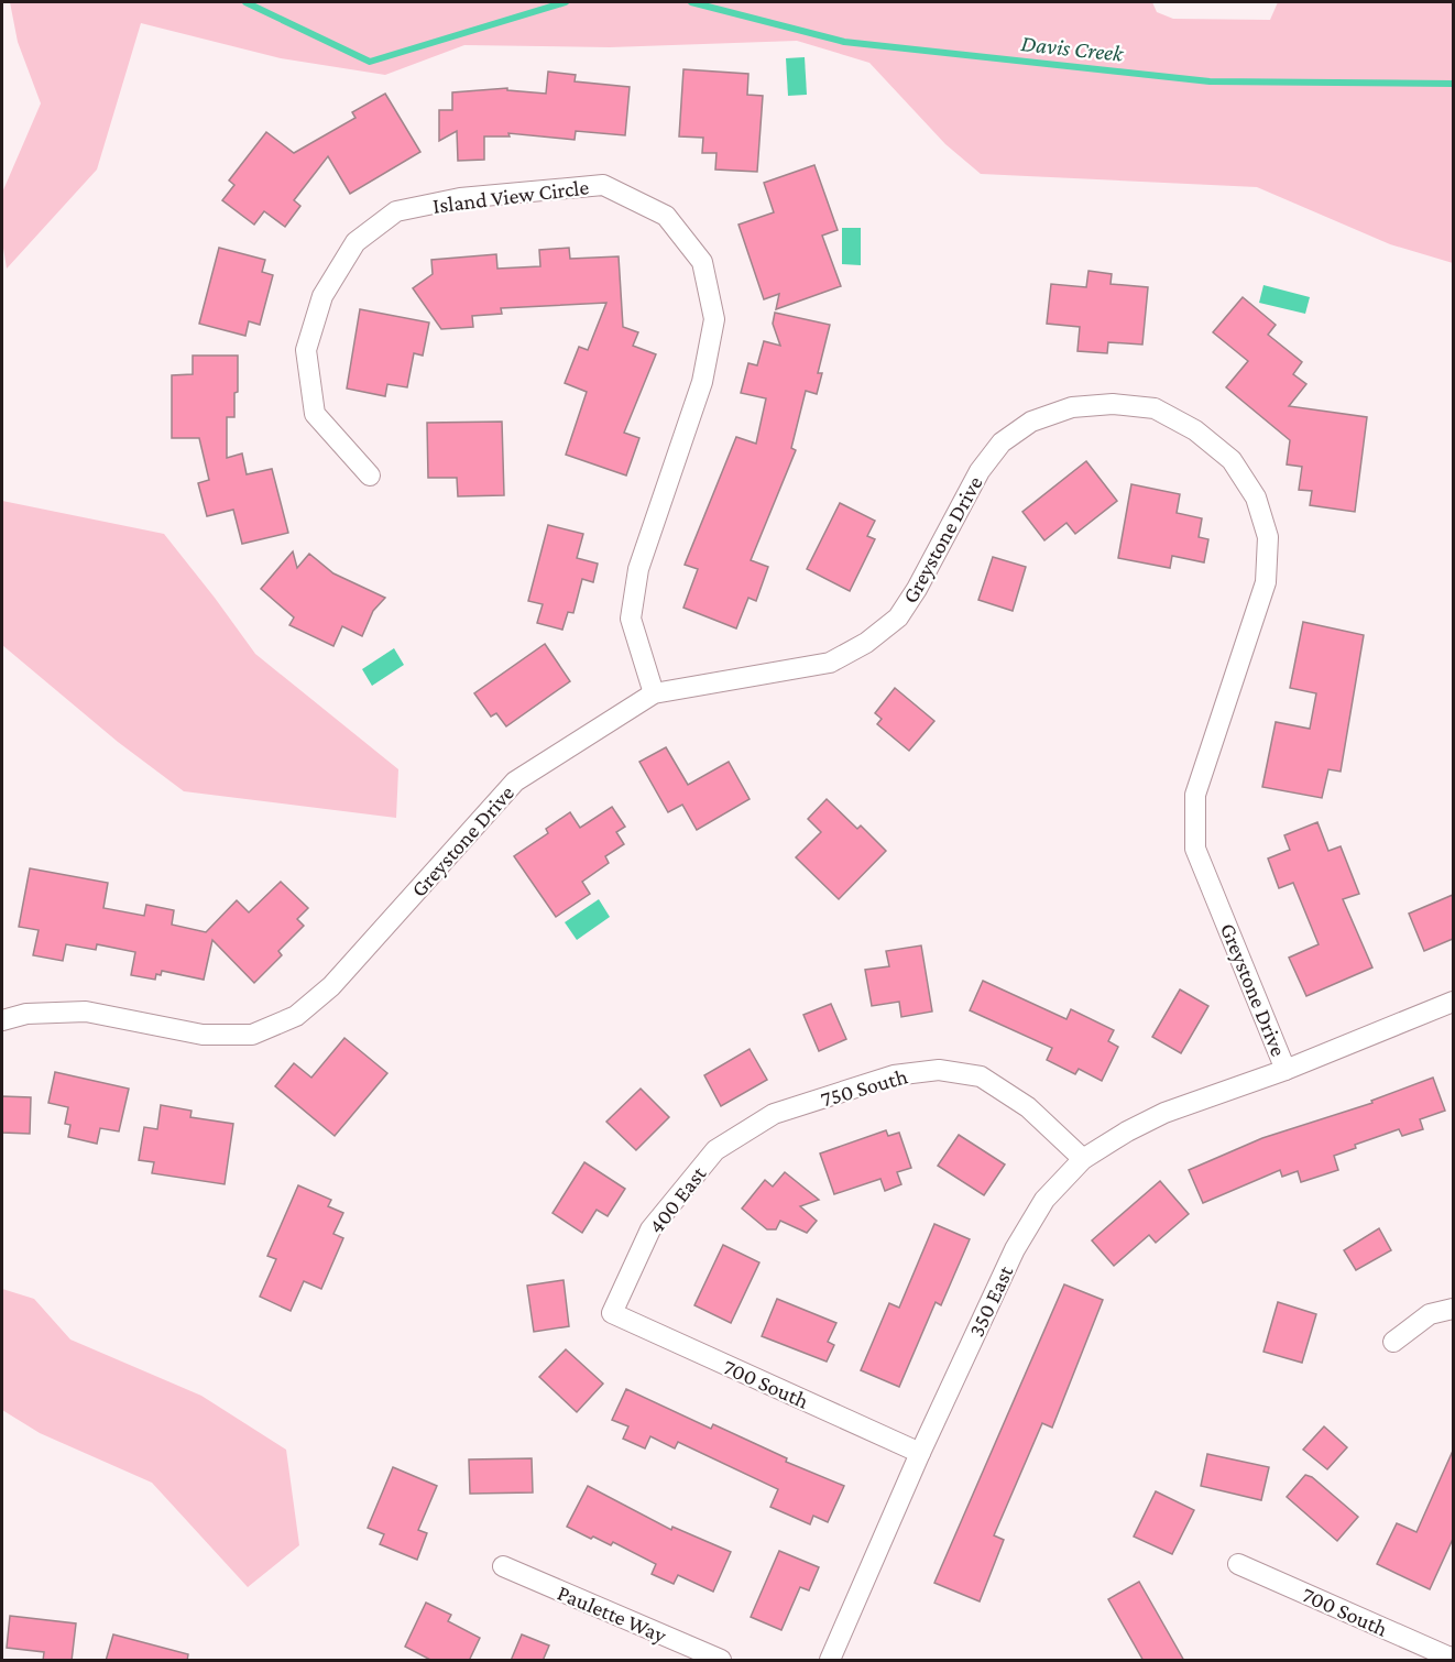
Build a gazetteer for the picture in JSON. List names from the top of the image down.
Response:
{
  "streets": {
    "street": [
      "Island View Circle",
      "Greystone Drive",
      "750 South",
      "400 East",
      "350 East",
      "700 South",
      "Paulette Way"
    ]
  },
  "crossings": [
    ["Island View Circle", "Greystone Drive"],
    ["Greystone Drive", "350 East"],
    ["750 South", "400 East"],
    ["750 South", "350 East"],
    ["400 East", "700 South"],
    ["350 East", "700 South"]
  ],
  "water": ["Davis Creek"]
}
